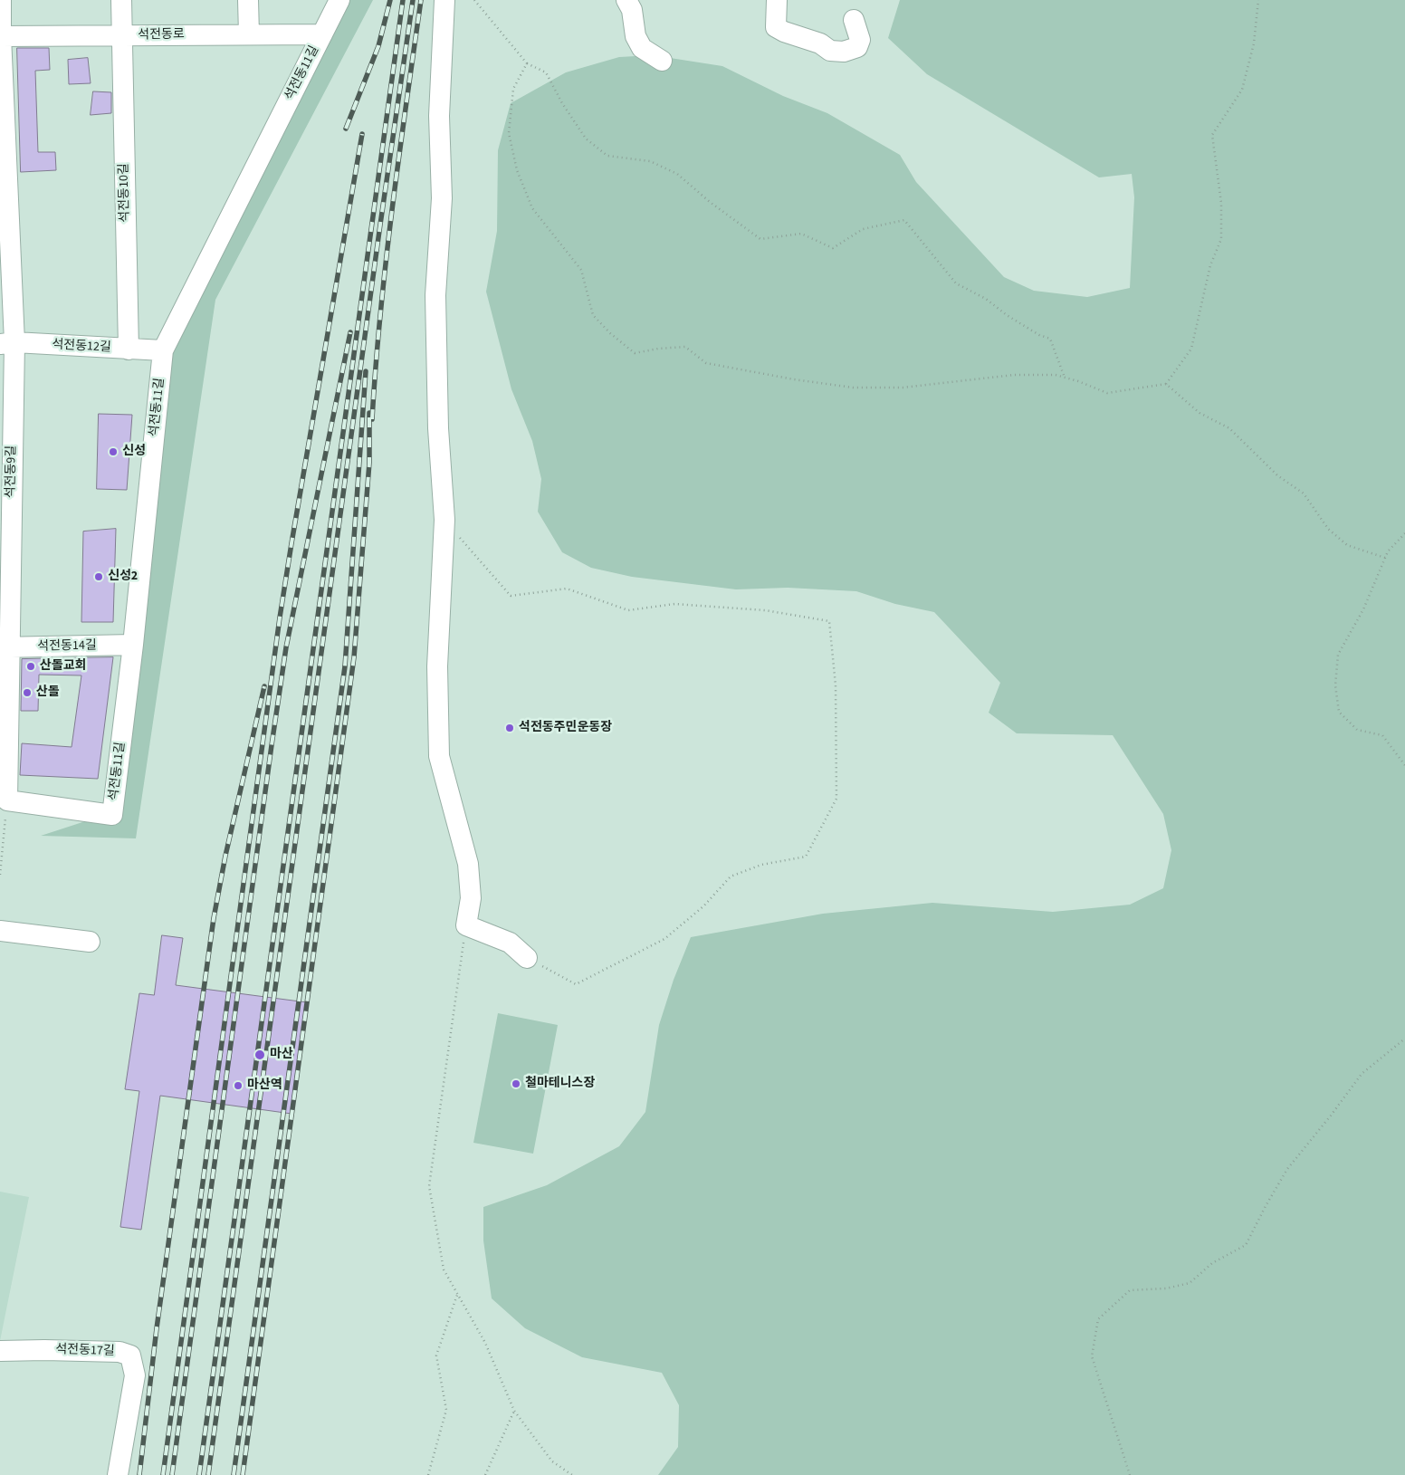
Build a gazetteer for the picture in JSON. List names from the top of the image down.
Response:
{
  "streets": {
    "street": [
      "석전동로",
      "석전동11길",
      "석전동10길",
      "석전동12길",
      "석전동9길",
      "석전동14길",
      "석전동17길"
    ]
  },
  "crossings": [
    ["석전동로", "석전동11길"],
    ["석전동로", "석전동10길"],
    ["석전동로", "석전동9길"],
    ["석전동11길", "석전동12길"],
    ["석전동11길", "석전동9길"],
    ["석전동11길", "석전동14길"],
    ["석전동10길", "석전동12길"],
    ["석전동12길", "석전동9길"],
    ["석전동9길", "석전동14길"]
  ],
  "places": [
    "신성",
    "신성2",
    "산돌교회",
    "산돌",
    "석전동주민운동장",
    "마산",
    "철마테니스장",
    "마산역"
  ]
}
